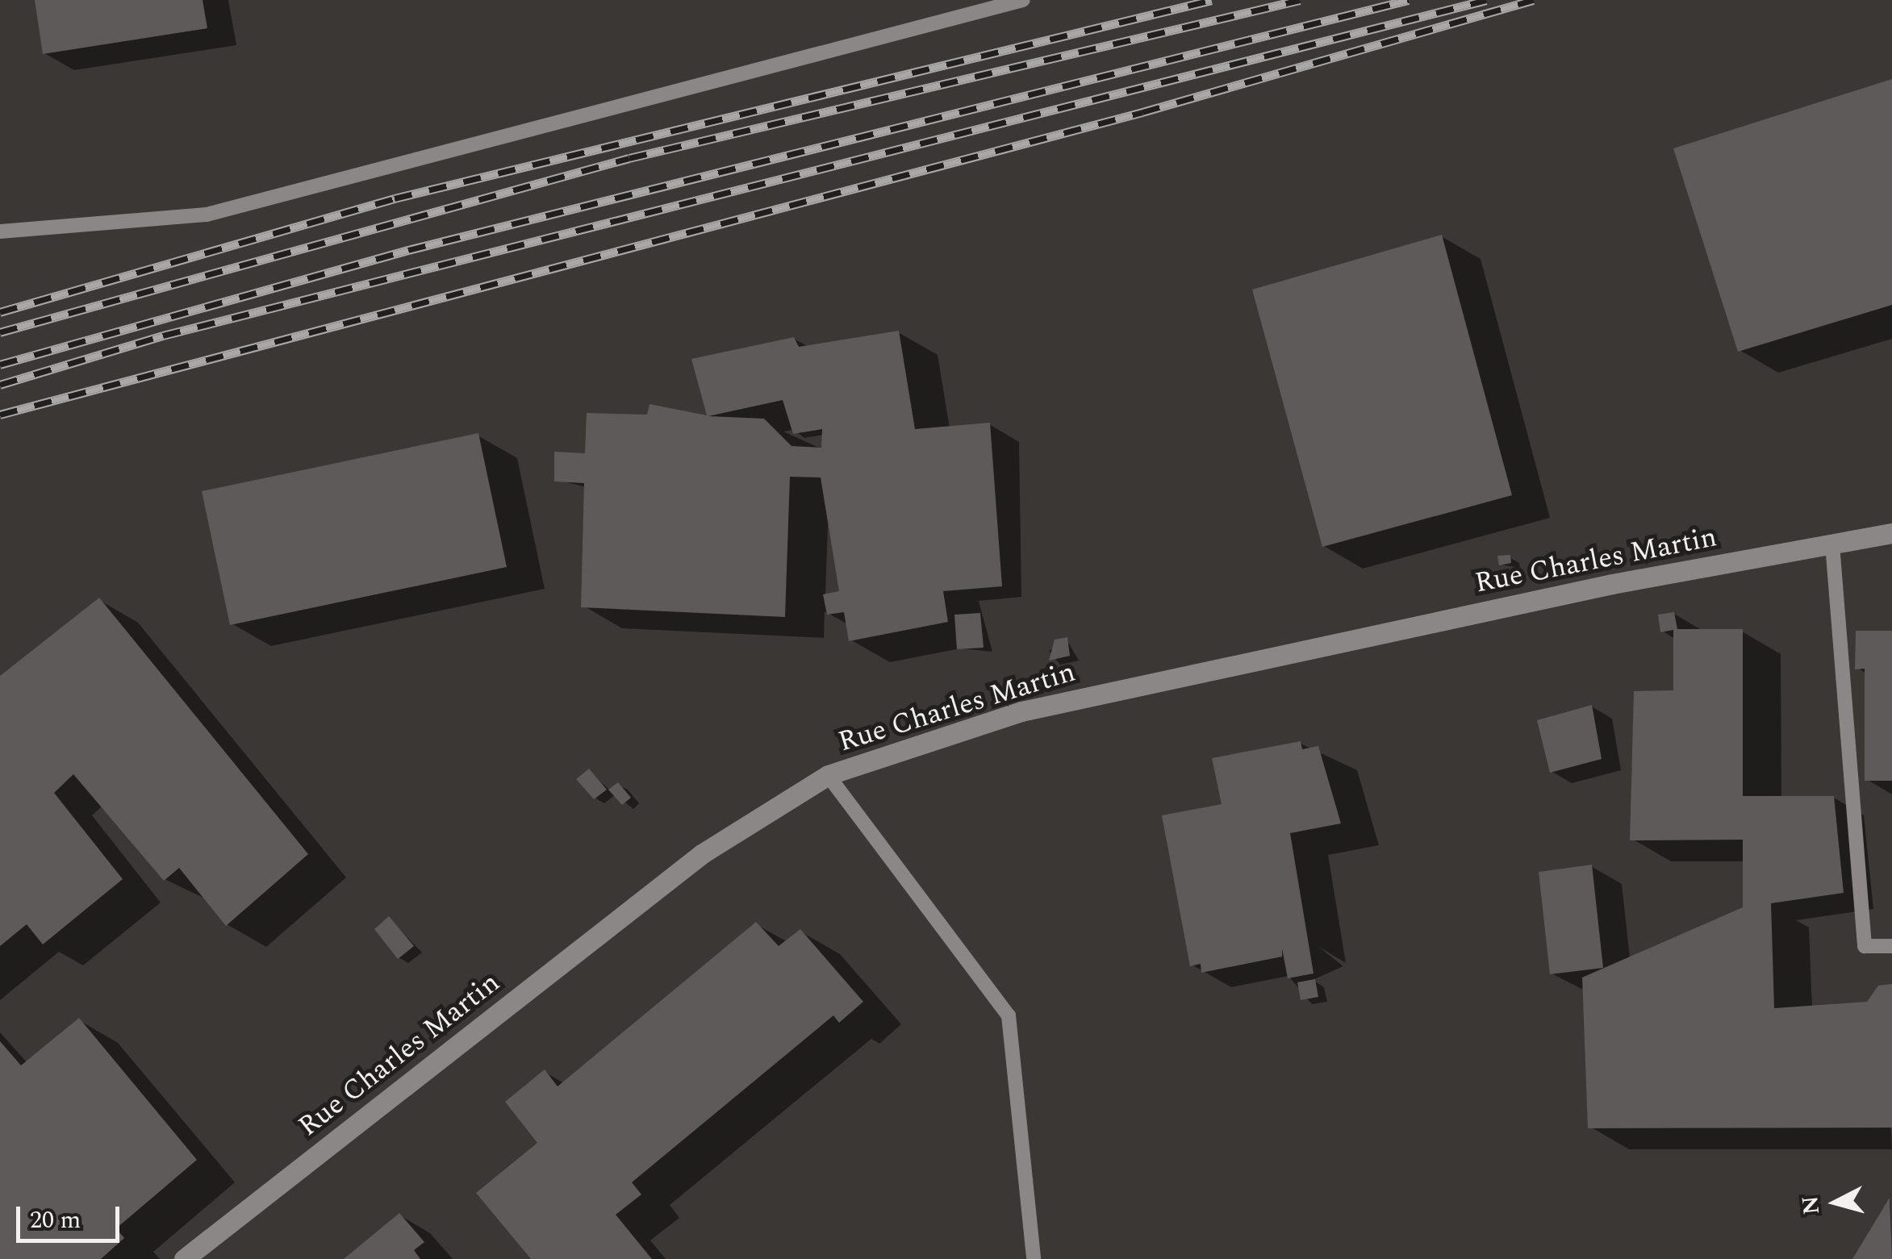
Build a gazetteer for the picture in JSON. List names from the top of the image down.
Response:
{
  "streets": {
    "street": ["Rue Charles Martin"]
  },
  "scale_bar": "20 m",
  "north": "left"
}
